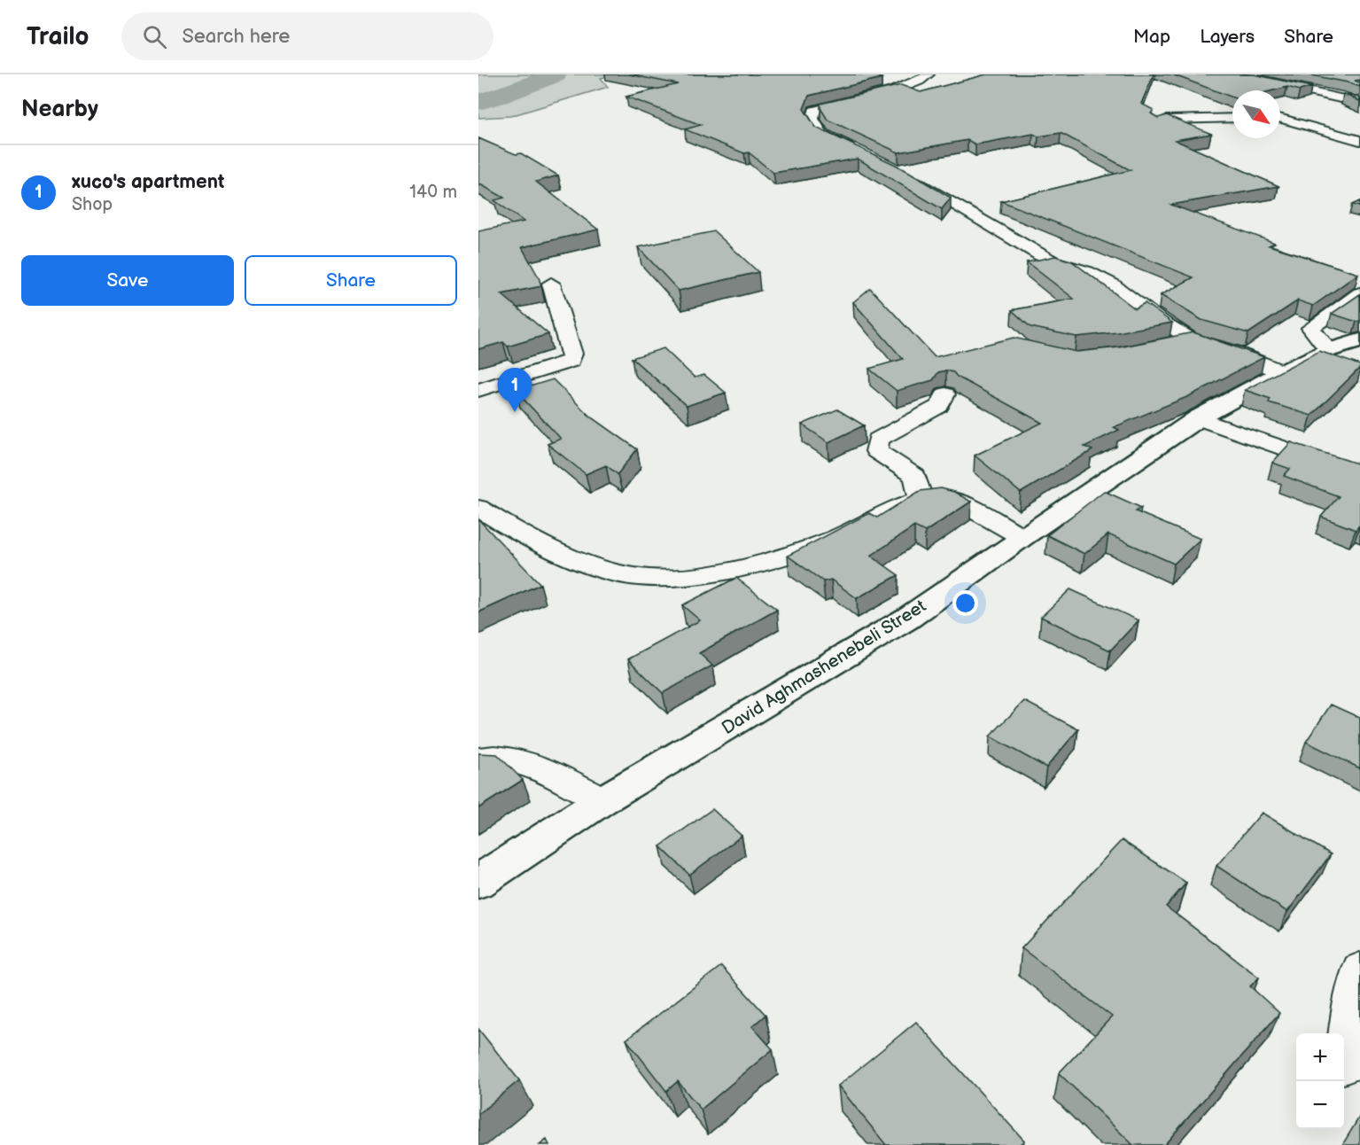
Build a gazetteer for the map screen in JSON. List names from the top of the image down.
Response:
{
  "streets": {
    "street": ["David Aghmashenebeli Street"]
  },
  "north": "bottom right",
  "page": {
    "header": "Trailo",
    "search": "Search here",
    "nav": ["Map", "Layers", "Share"],
    "heading": "Nearby",
    "list": [
      {
        "mark": "1",
        "name": "xuco's apartment",
        "note": "Shop",
        "value": "140 m"
      }
    ],
    "buttons": ["Save", "Share"],
    "pins": "1",
    "map_buttons": ["+", "−"]
  }
}
